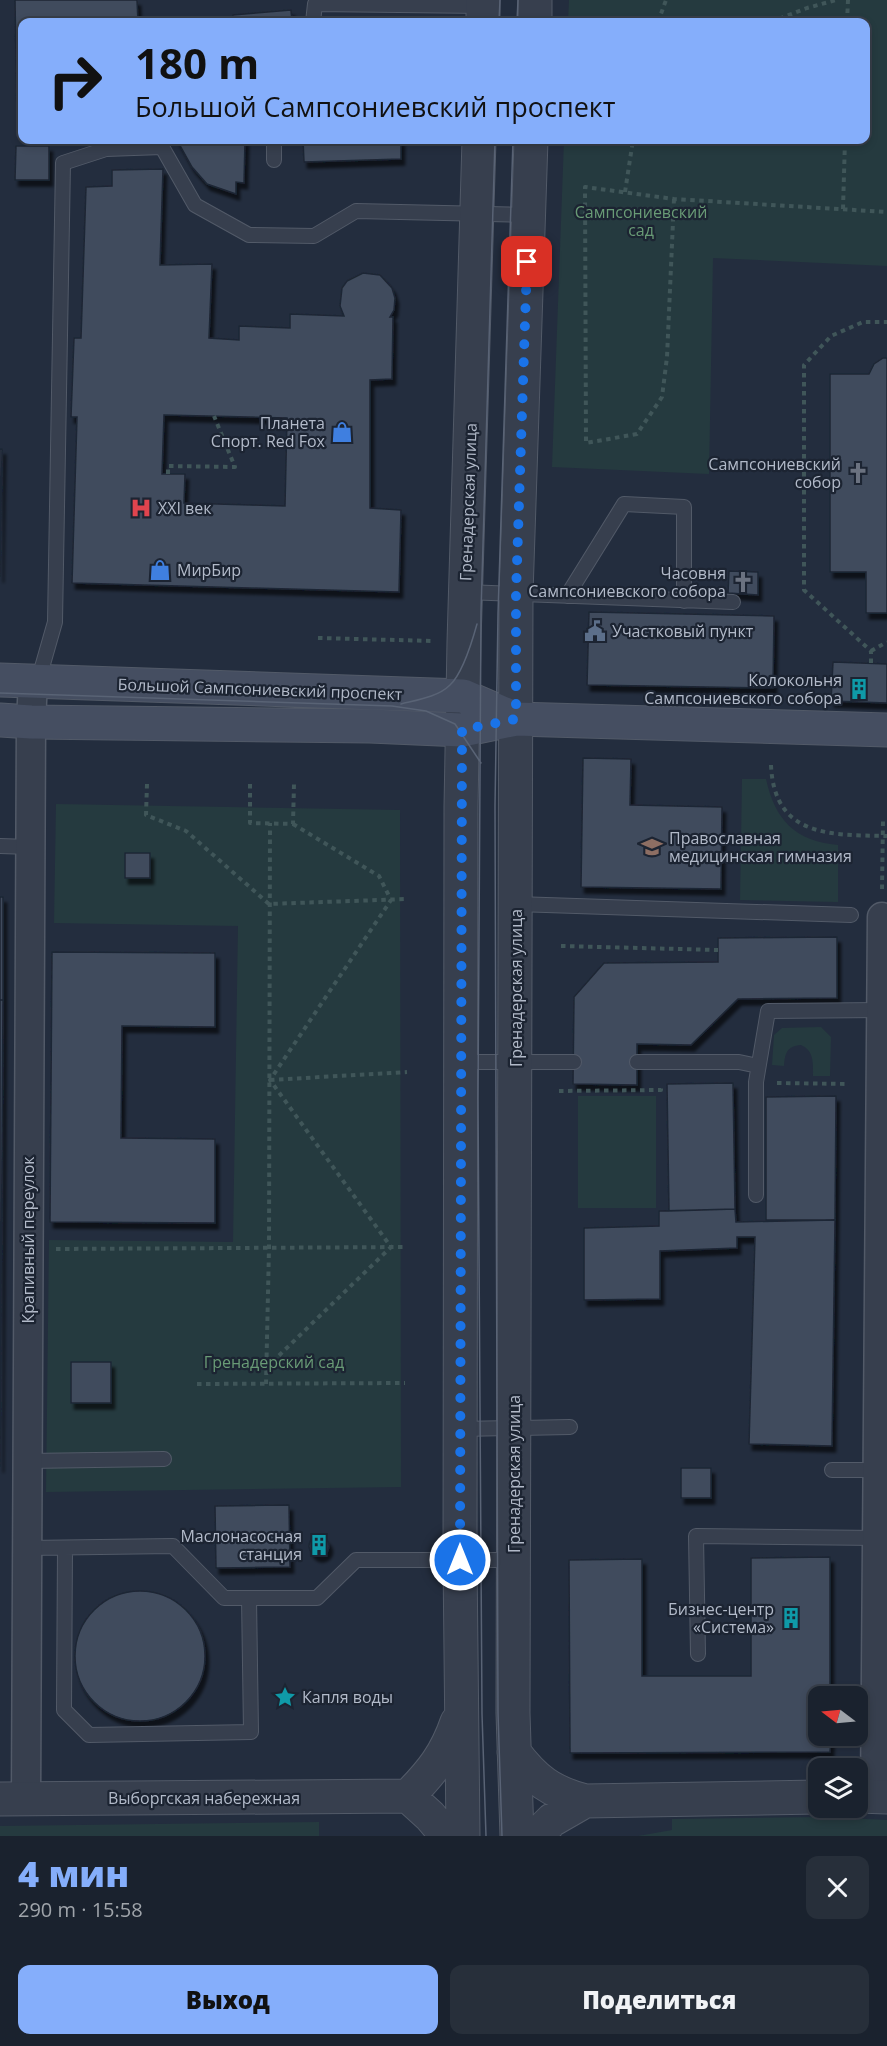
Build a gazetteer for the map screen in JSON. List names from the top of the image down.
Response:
{
  "streets": {
    "main road": ["Большой Сампсониевский проспект"],
    "street": ["Гренадерская улица", "Крапивный переулок", "Выборгская набережная"]
  },
  "crossings": [
    ["Гренадерская улица", "Большой Сампсониевский проспект"],
    ["Большой Сампсониевский проспект", "Крапивный переулок"],
    ["Крапивный переулок", "Выборгская набережная"]
  ],
  "parks": ["Сампсониевский сад", "Гренадерский сад"],
  "places": {
    "shop": ["Планета Спорт. Red Fox", "МирБир"],
    "church": ["Сампсониевский собор", "Часовня Сампсониевского собора"],
    "hospital": ["XXI век"],
    "public building": ["Участковый пункт"],
    "building": ["Колокольня Сампсониевского собора", "Маслонасосная станция", "Бизнес-центр «Система»"],
    "school or university": ["Православная медицинская гимназия"],
    "place": ["Капля воды"]
  },
  "north": "left",
  "page": {
    "turn": ["180 m", "Большой Сампсониевский проспект"],
    "heading": ["4 мин", "290 m · 15:58"],
    "buttons": ["Выход", "Поделиться"]
  }
}
